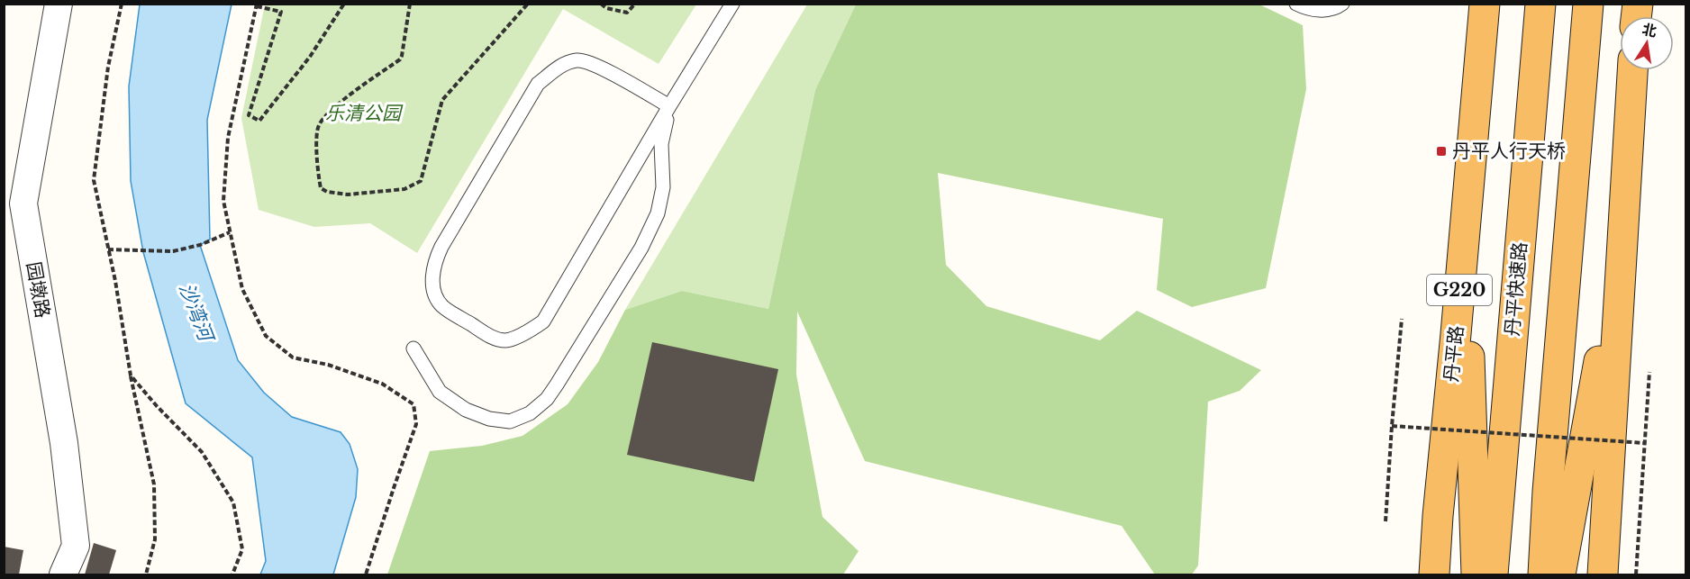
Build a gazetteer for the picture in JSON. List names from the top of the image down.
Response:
{
  "streets": {
    "highway": ["丹平快速路", "G220", "丹平路"],
    "street": ["园墩路"]
  },
  "water": ["沙湾河"],
  "parks": ["乐清公园"],
  "places": {
    "transit": ["丹平人行天桥"]
  },
  "north": "top"
}
